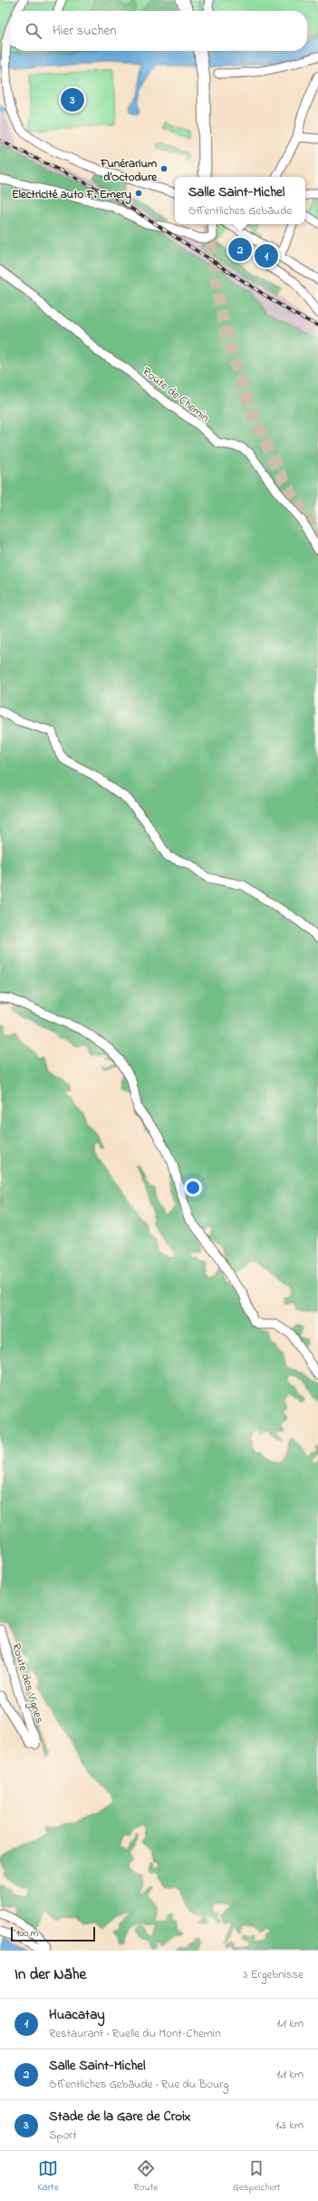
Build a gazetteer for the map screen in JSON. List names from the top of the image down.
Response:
{
  "streets": {
    "street": ["Route de Chemin", "Route des Vignes"]
  },
  "places": ["Funérarium d'Octodure", "Electricité auto F. Emery"],
  "scale_bar": "100 m",
  "page": {
    "search": "Hier suchen",
    "pins": ["3", "2", "1"],
    "popup": ["Salle Saint-Michel", "Öffentliches Gebäude"],
    "scale": "100 m",
    "heading": ["In der Nähe", "3 Ergebnisse"],
    "list": [
      {
        "mark": "1",
        "name": "Huacatay",
        "note": "Restaurant · Ruelle du Mont-Chemin",
        "value": "1.1 km"
      },
      {
        "mark": "2",
        "name": "Salle Saint-Michel",
        "note": "Öffentliches Gebäude · Rue du Bourg",
        "value": "1.1 km"
      },
      {
        "mark": "3",
        "name": "Stade de la Gare de Croix",
        "note": "Sport",
        "value": "1.3 km"
      }
    ],
    "nav": ["Karte", "Route", "Gespeichert"]
  }
}
